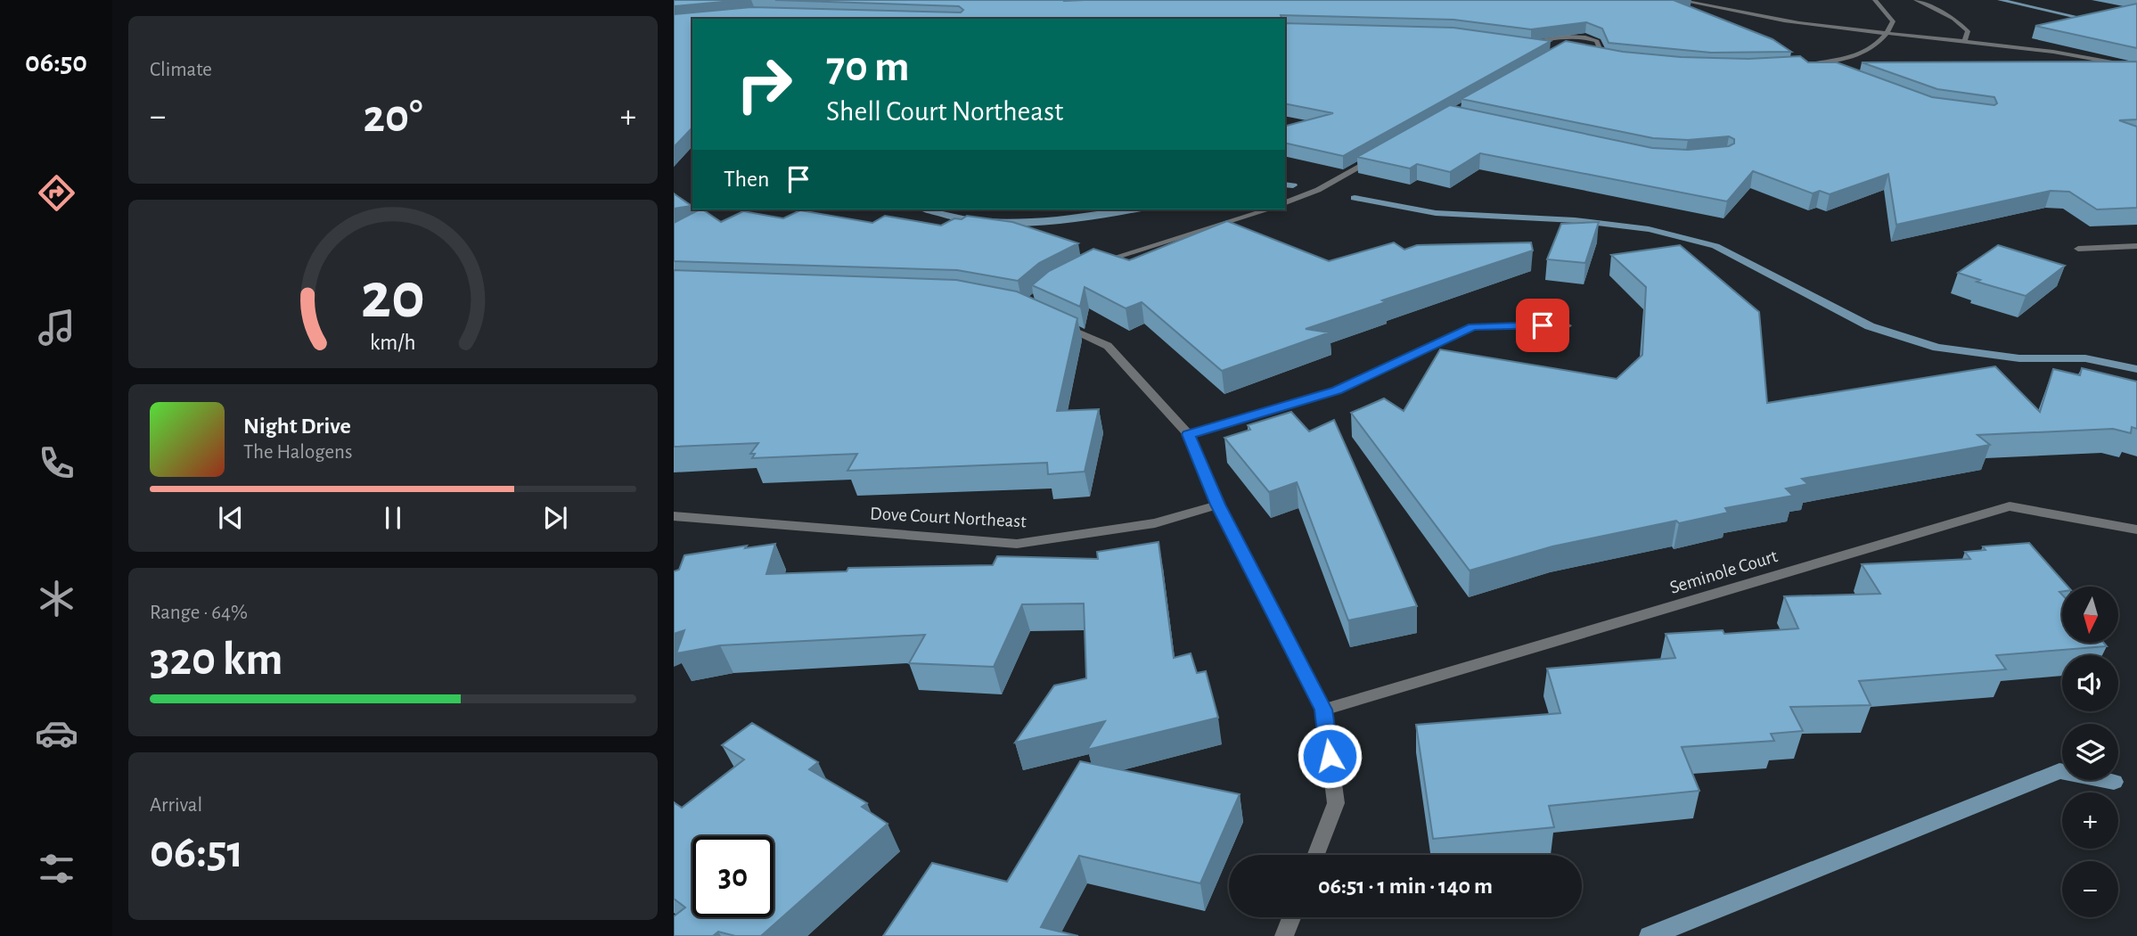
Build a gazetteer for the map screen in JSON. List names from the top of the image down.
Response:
{
  "streets": {
    "street": ["Dove Court Northeast", "Seminole Court"]
  },
  "north": "bottom",
  "page": {
    "tabs": "06:50",
    "tile": [
      "Climate",
      ["Range · 64%", "320 km"],
      ["Arrival", "06:51"]
    ],
    "turn": ["70 m", "Shell Court Northeast"],
    "heat": ["−", "20°", "+"],
    "then": "Then",
    "song": ["Night Drive", "The Halogens"],
    "map_buttons": ["+", "−"],
    "limit": "30",
    "trip": "06:51 · 1 min · 140 m",
    "gauge": ["20", "km/h"]
  }
}
